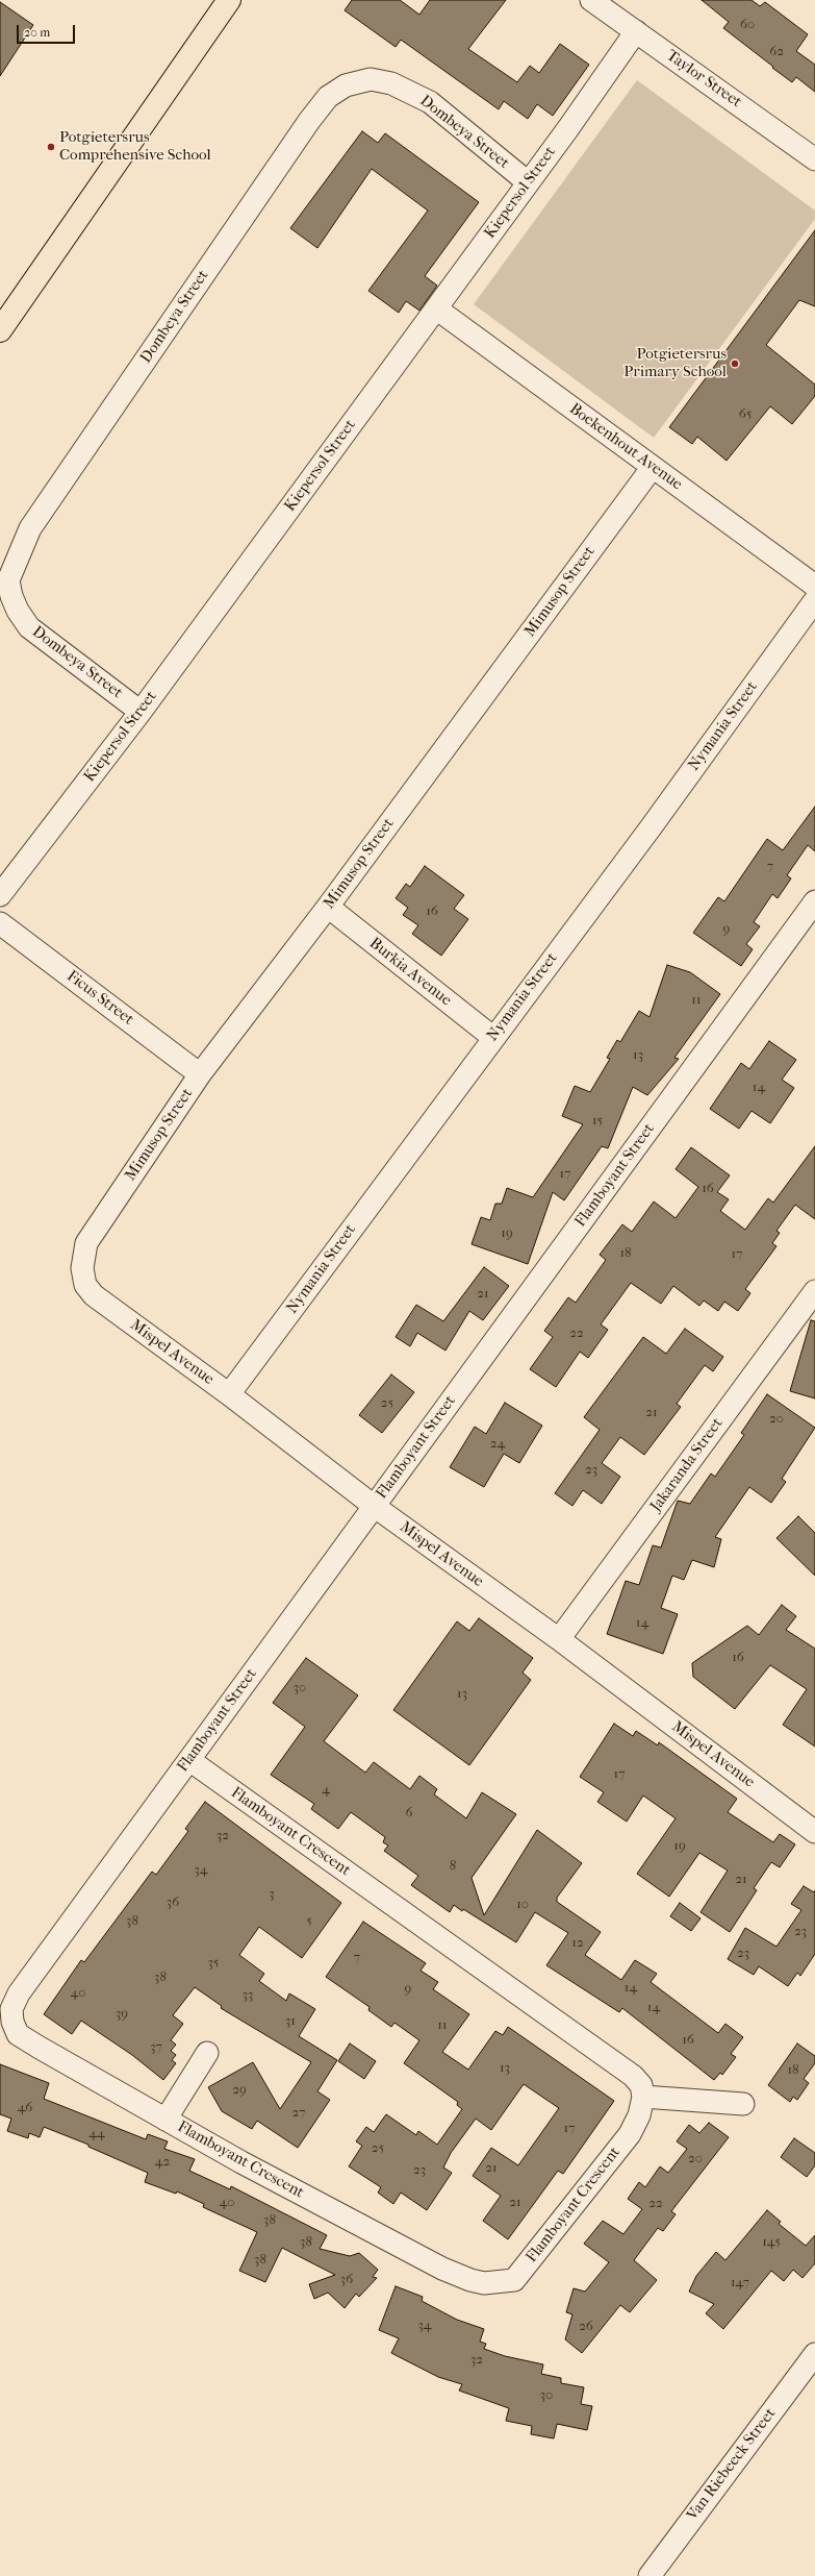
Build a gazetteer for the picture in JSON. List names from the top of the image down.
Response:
{
  "streets": {
    "street": [
      "Taylor Street",
      "Dombeya Street",
      "Kiepersol Street",
      "Boekenhout Avenue",
      "Mimusop Street",
      "Nymania Street",
      "Burkia Avenue",
      "Ficus Street",
      "Flamboyant Street",
      "Mispel Avenue",
      "Jakaranda Street",
      "Flamboyant Crescent",
      "Van Riebeeck Street"
    ]
  },
  "crossings": [
    ["Taylor Street", "Kiepersol Street"],
    ["Dombeya Street", "Kiepersol Street"],
    ["Kiepersol Street", "Boekenhout Avenue"],
    ["Boekenhout Avenue", "Mimusop Street"],
    ["Mimusop Street", "Burkia Avenue"],
    ["Mimusop Street", "Ficus Street"],
    ["Mimusop Street", "Mispel Avenue"],
    ["Nymania Street", "Burkia Avenue"],
    ["Nymania Street", "Mispel Avenue"],
    ["Flamboyant Street", "Mispel Avenue"],
    ["Flamboyant Street", "Flamboyant Crescent"],
    ["Mispel Avenue", "Jakaranda Street"]
  ],
  "places": ["Potgietersrus Comprehensive School", "Potgietersrus Primary School"],
  "house_numbers": [
    "60",
    "62",
    "65",
    "7",
    "16",
    "9",
    "11",
    "13",
    "14",
    "15",
    "17",
    "16",
    "19",
    "18",
    "17",
    "21",
    "22",
    "25",
    "21",
    "20",
    "24",
    "23",
    "14",
    "16",
    "30",
    "13",
    "17",
    "4",
    "6",
    "32",
    "19",
    "8",
    "34",
    "21",
    "3",
    "36",
    "10",
    "38",
    "5",
    "23",
    "12",
    "23",
    "7",
    "35",
    "38",
    "14",
    "9",
    "40",
    "33",
    "14",
    "39",
    "31",
    "11",
    "16",
    "37",
    "13",
    "18",
    "29",
    "46",
    "27",
    "17",
    "44",
    "25",
    "20",
    "42",
    "21",
    "23",
    "40",
    "21",
    "22",
    "38",
    "38",
    "145",
    "38",
    "36",
    "147",
    "34",
    "26",
    "32",
    "30"
  ],
  "scale_bar": "20 m"
}
